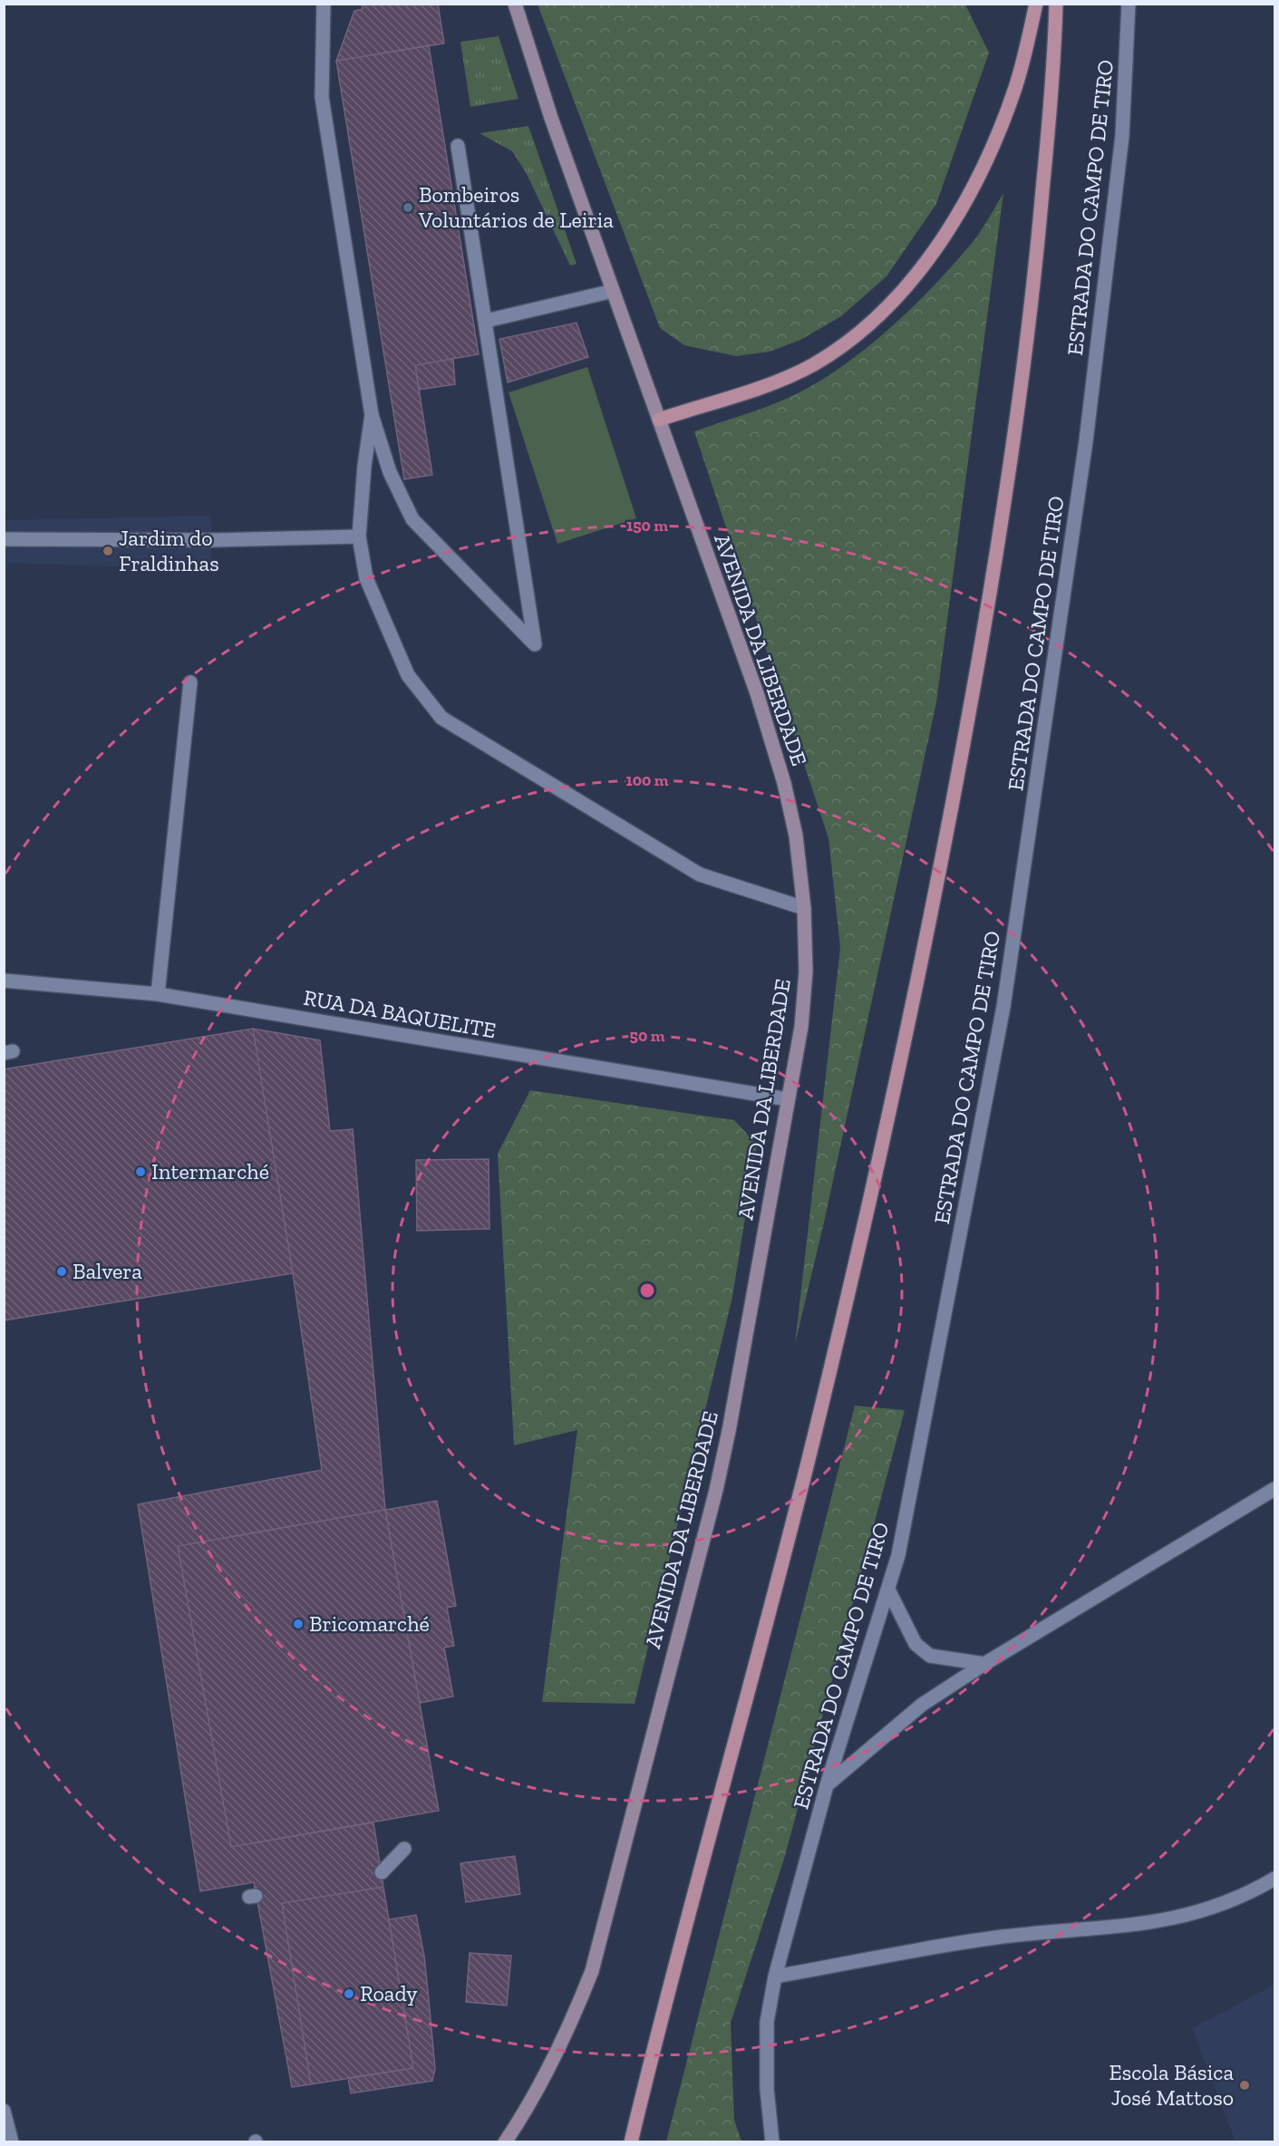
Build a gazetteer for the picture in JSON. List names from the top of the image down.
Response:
{
  "streets": {
    "street": ["ESTRADA DO CAMPO DE TIRO", "AVENIDA DA LIBERDADE", "RUA DA BAQUELITE"]
  },
  "crossings": [
    ["AVENIDA DA LIBERDADE", "RUA DA BAQUELITE"]
  ],
  "places": [
    "Bombeiros Voluntários de Leiria",
    "Jardim do Fraldinhas",
    "Intermarché",
    "Balvera",
    "Bricomarché",
    "Roady",
    "Escola Básica José Mattoso"
  ],
  "rings": ["150 m", "100 m", "50 m"]
}
